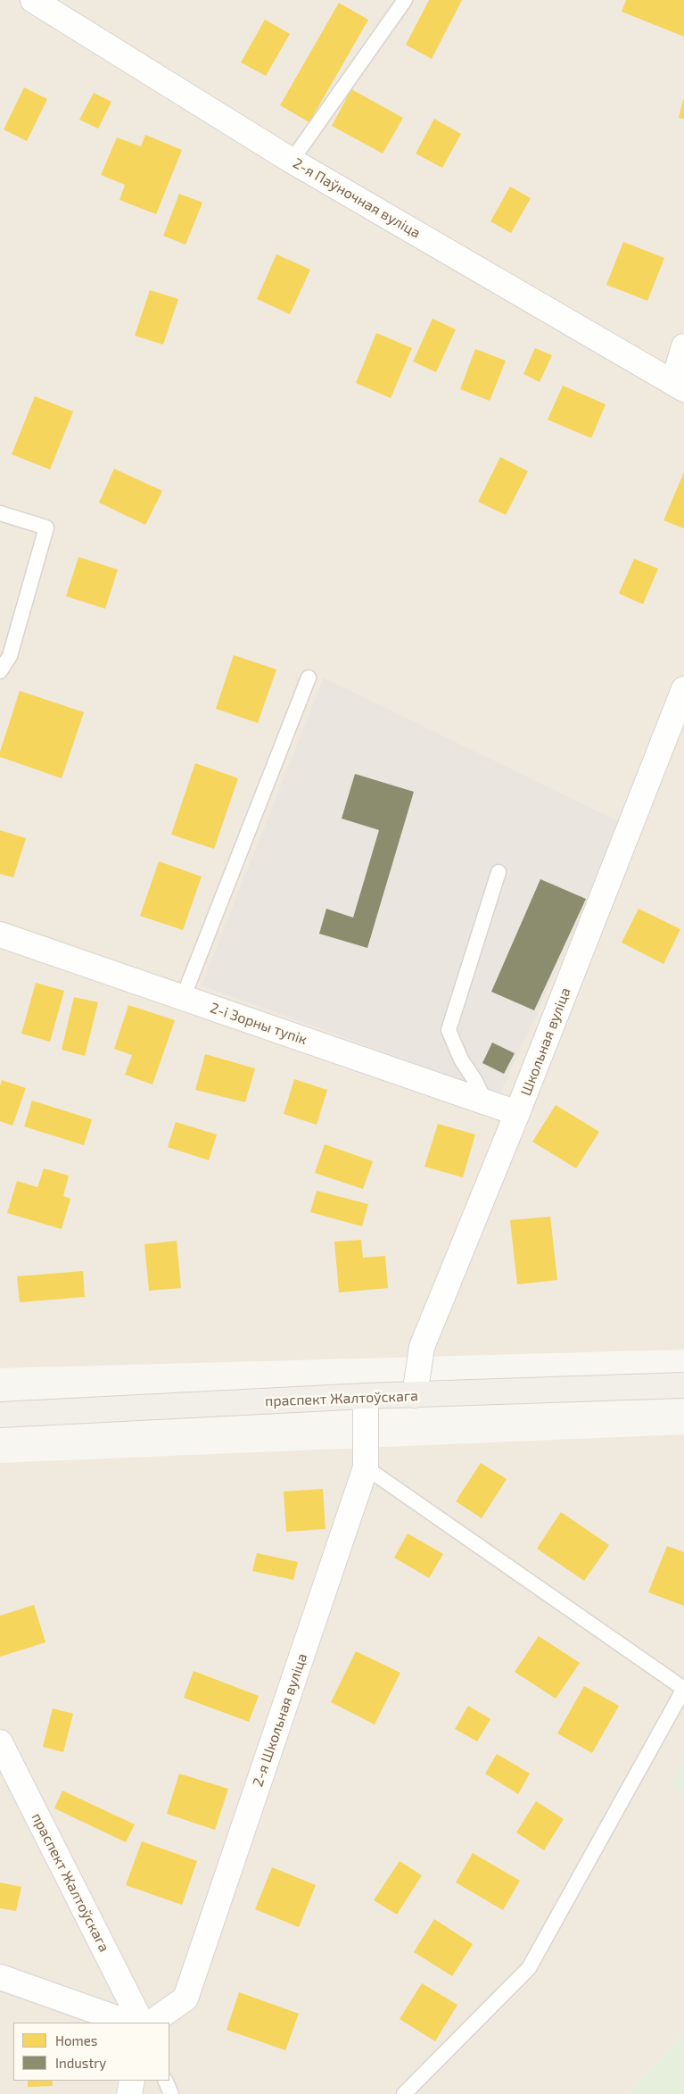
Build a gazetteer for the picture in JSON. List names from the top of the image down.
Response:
{
  "streets": {
    "main road": ["праспект Жалтоўскага"],
    "street": [
      "2-я Паўночная вуліца",
      "2-і Зорны тупік",
      "Школьная вуліца",
      "2-я Школьная вуліца"
    ]
  },
  "crossings": [
    ["2-і Зорны тупік", "Школьная вуліца"],
    ["Школьная вуліца", "праспект Жалтоўскага"],
    ["праспект Жалтоўскага", "2-я Школьная вуліца"]
  ],
  "legend": ["Homes", "Industry"]
}
